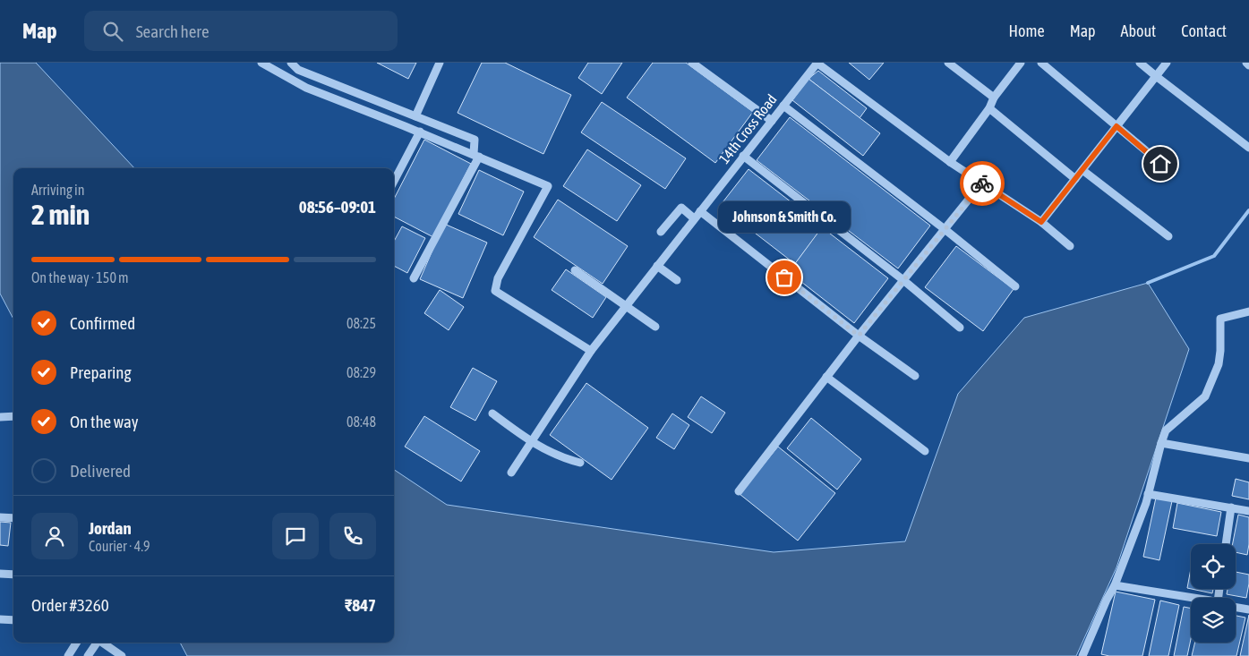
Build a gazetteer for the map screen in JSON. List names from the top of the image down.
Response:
{
  "streets": {
    "street": ["14th Cross Road"]
  },
  "places": ["Johnson & Smith Co."],
  "page": {
    "header": "Map",
    "search": "Search here",
    "nav": [
      "Home",
      "Map",
      "About",
      "Contact"
    ],
    "heading": ["2 min", "Arriving in", "08:56–09:01"],
    "panel": [
      "Jordan",
      "Courier · 4.9",
      "Order #3260",
      "₹847"
    ],
    "bubble": "Johnson & Smith Co.",
    "bar": "On the way · 150 m",
    "list": [
      ["Confirmed", "08:25"],
      ["Preparing", "08:29"],
      ["On the way", "08:48"],
      "Delivered"
    ]
  }
}
